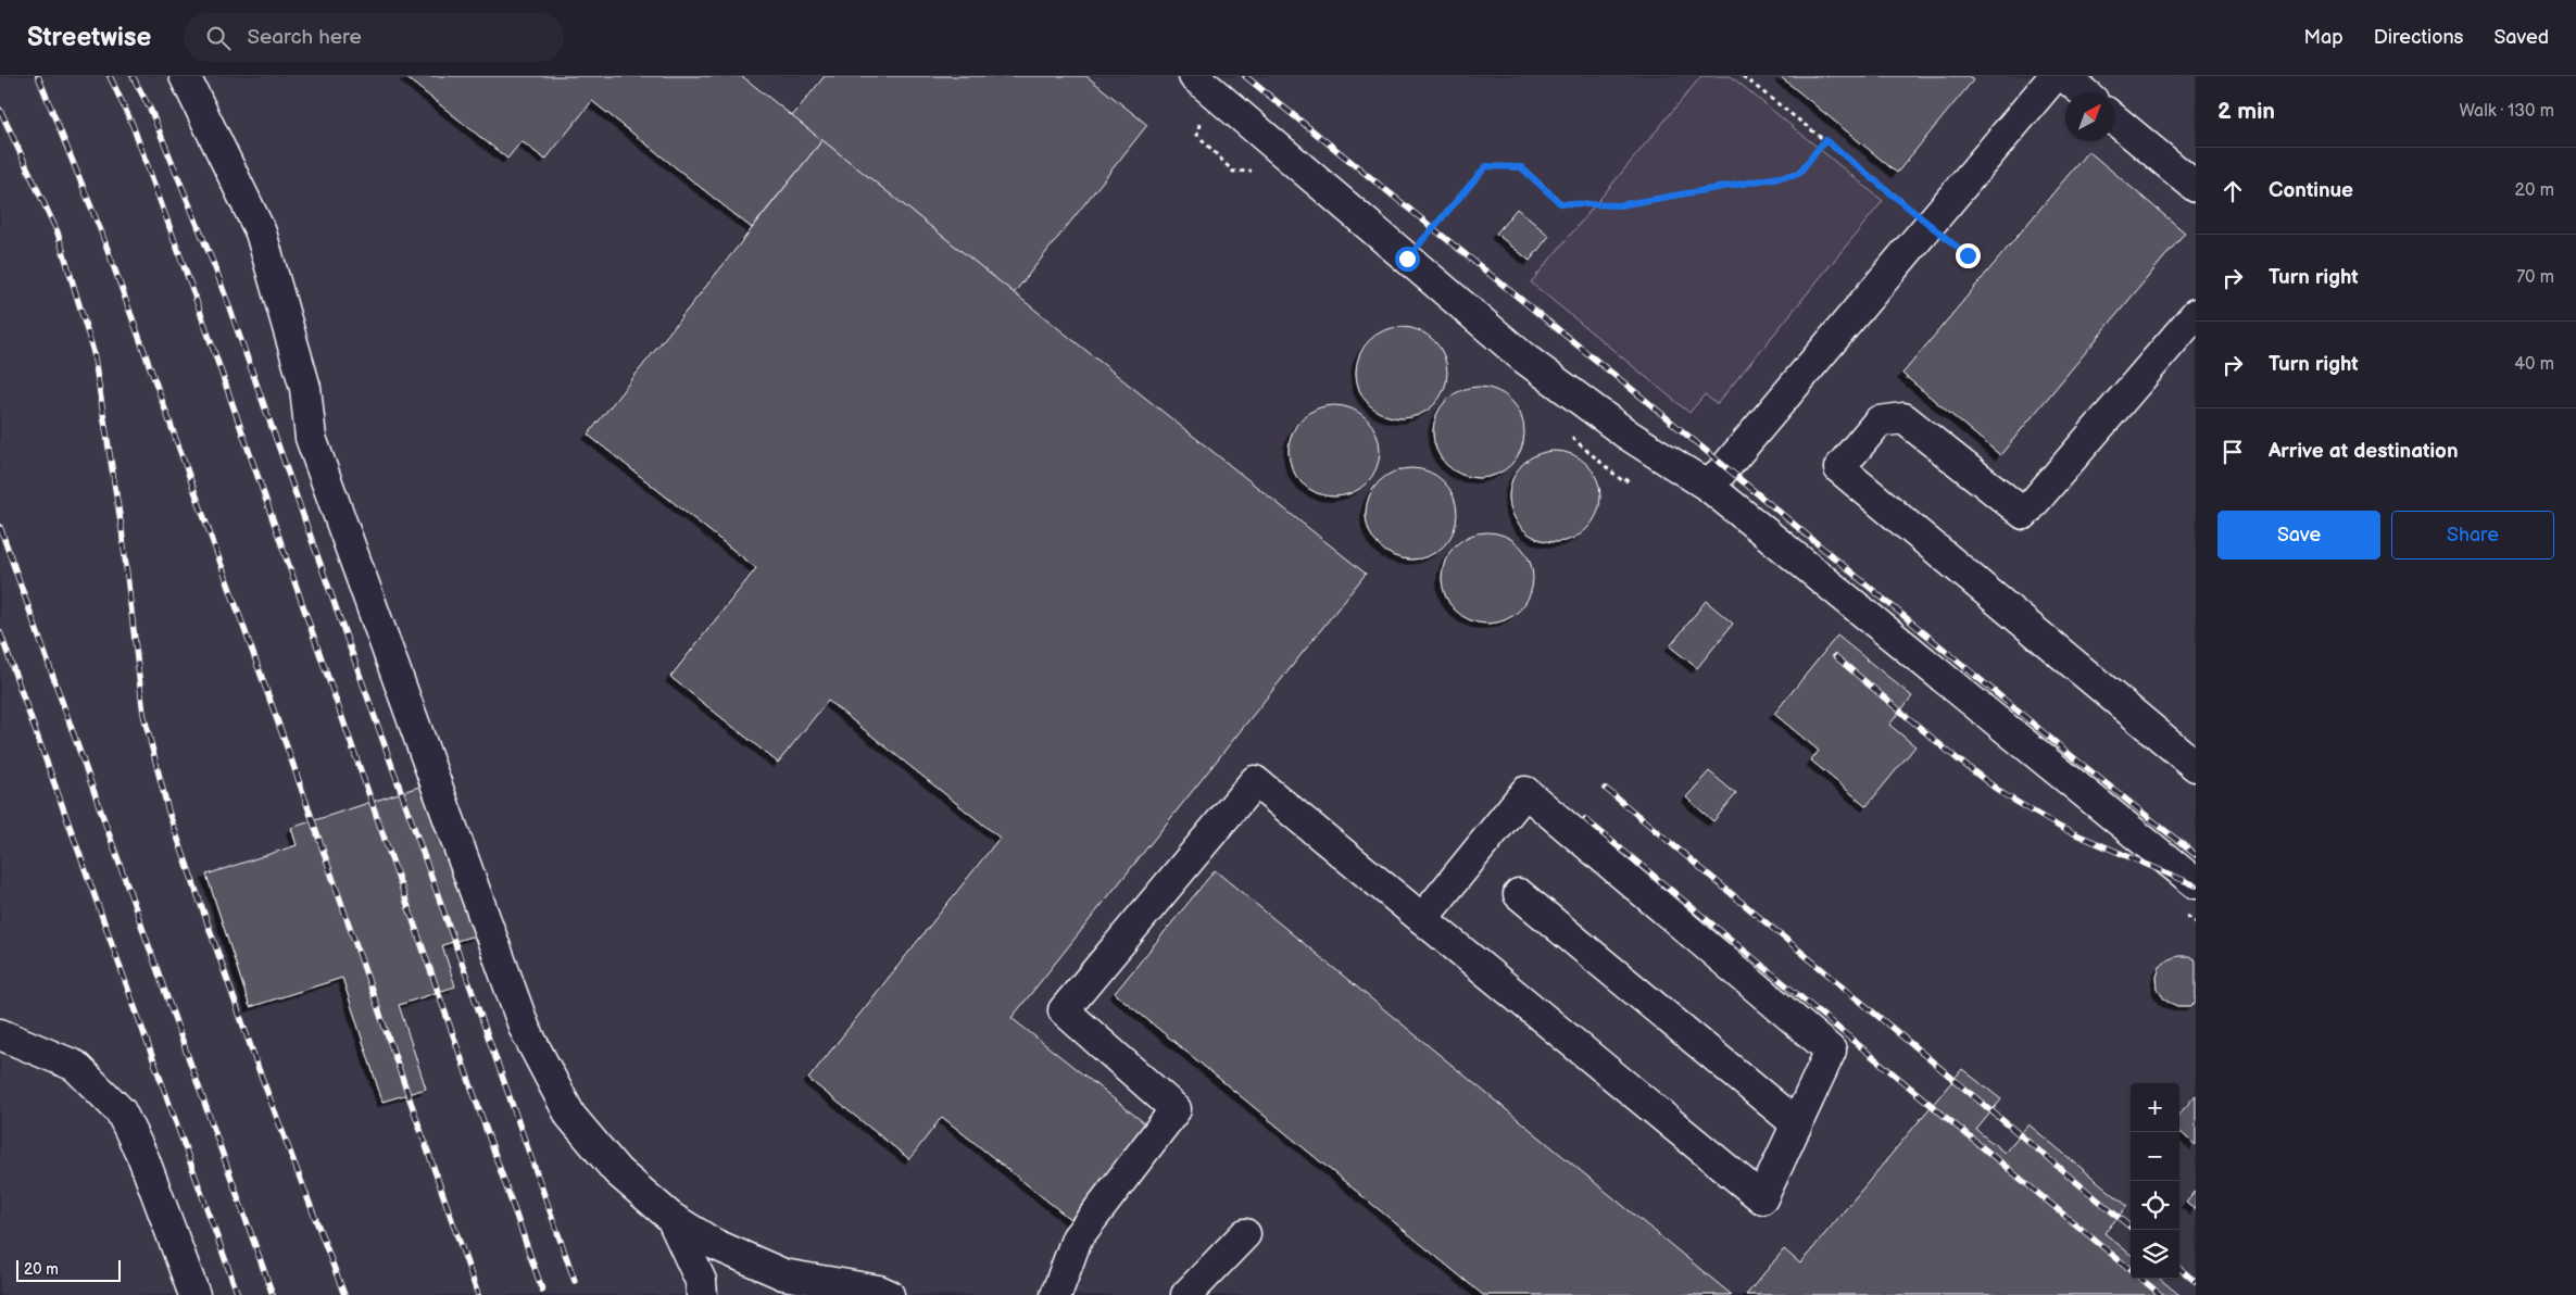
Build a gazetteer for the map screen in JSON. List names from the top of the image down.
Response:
{
  "scale_bar": "20 m",
  "north": "top right",
  "page": {
    "header": "Streetwise",
    "search": "Search here",
    "nav": ["Map", "Directions", "Saved"],
    "heading": ["2 min", "Walk · 130 m"],
    "list": [
      ["Continue", "20 m"],
      ["Turn right", "70 m"],
      ["Turn right", "40 m"],
      "Arrive at destination"
    ],
    "buttons": ["Save", "Share"],
    "map_buttons": ["+", "−"],
    "scale": "20 m"
  }
}
